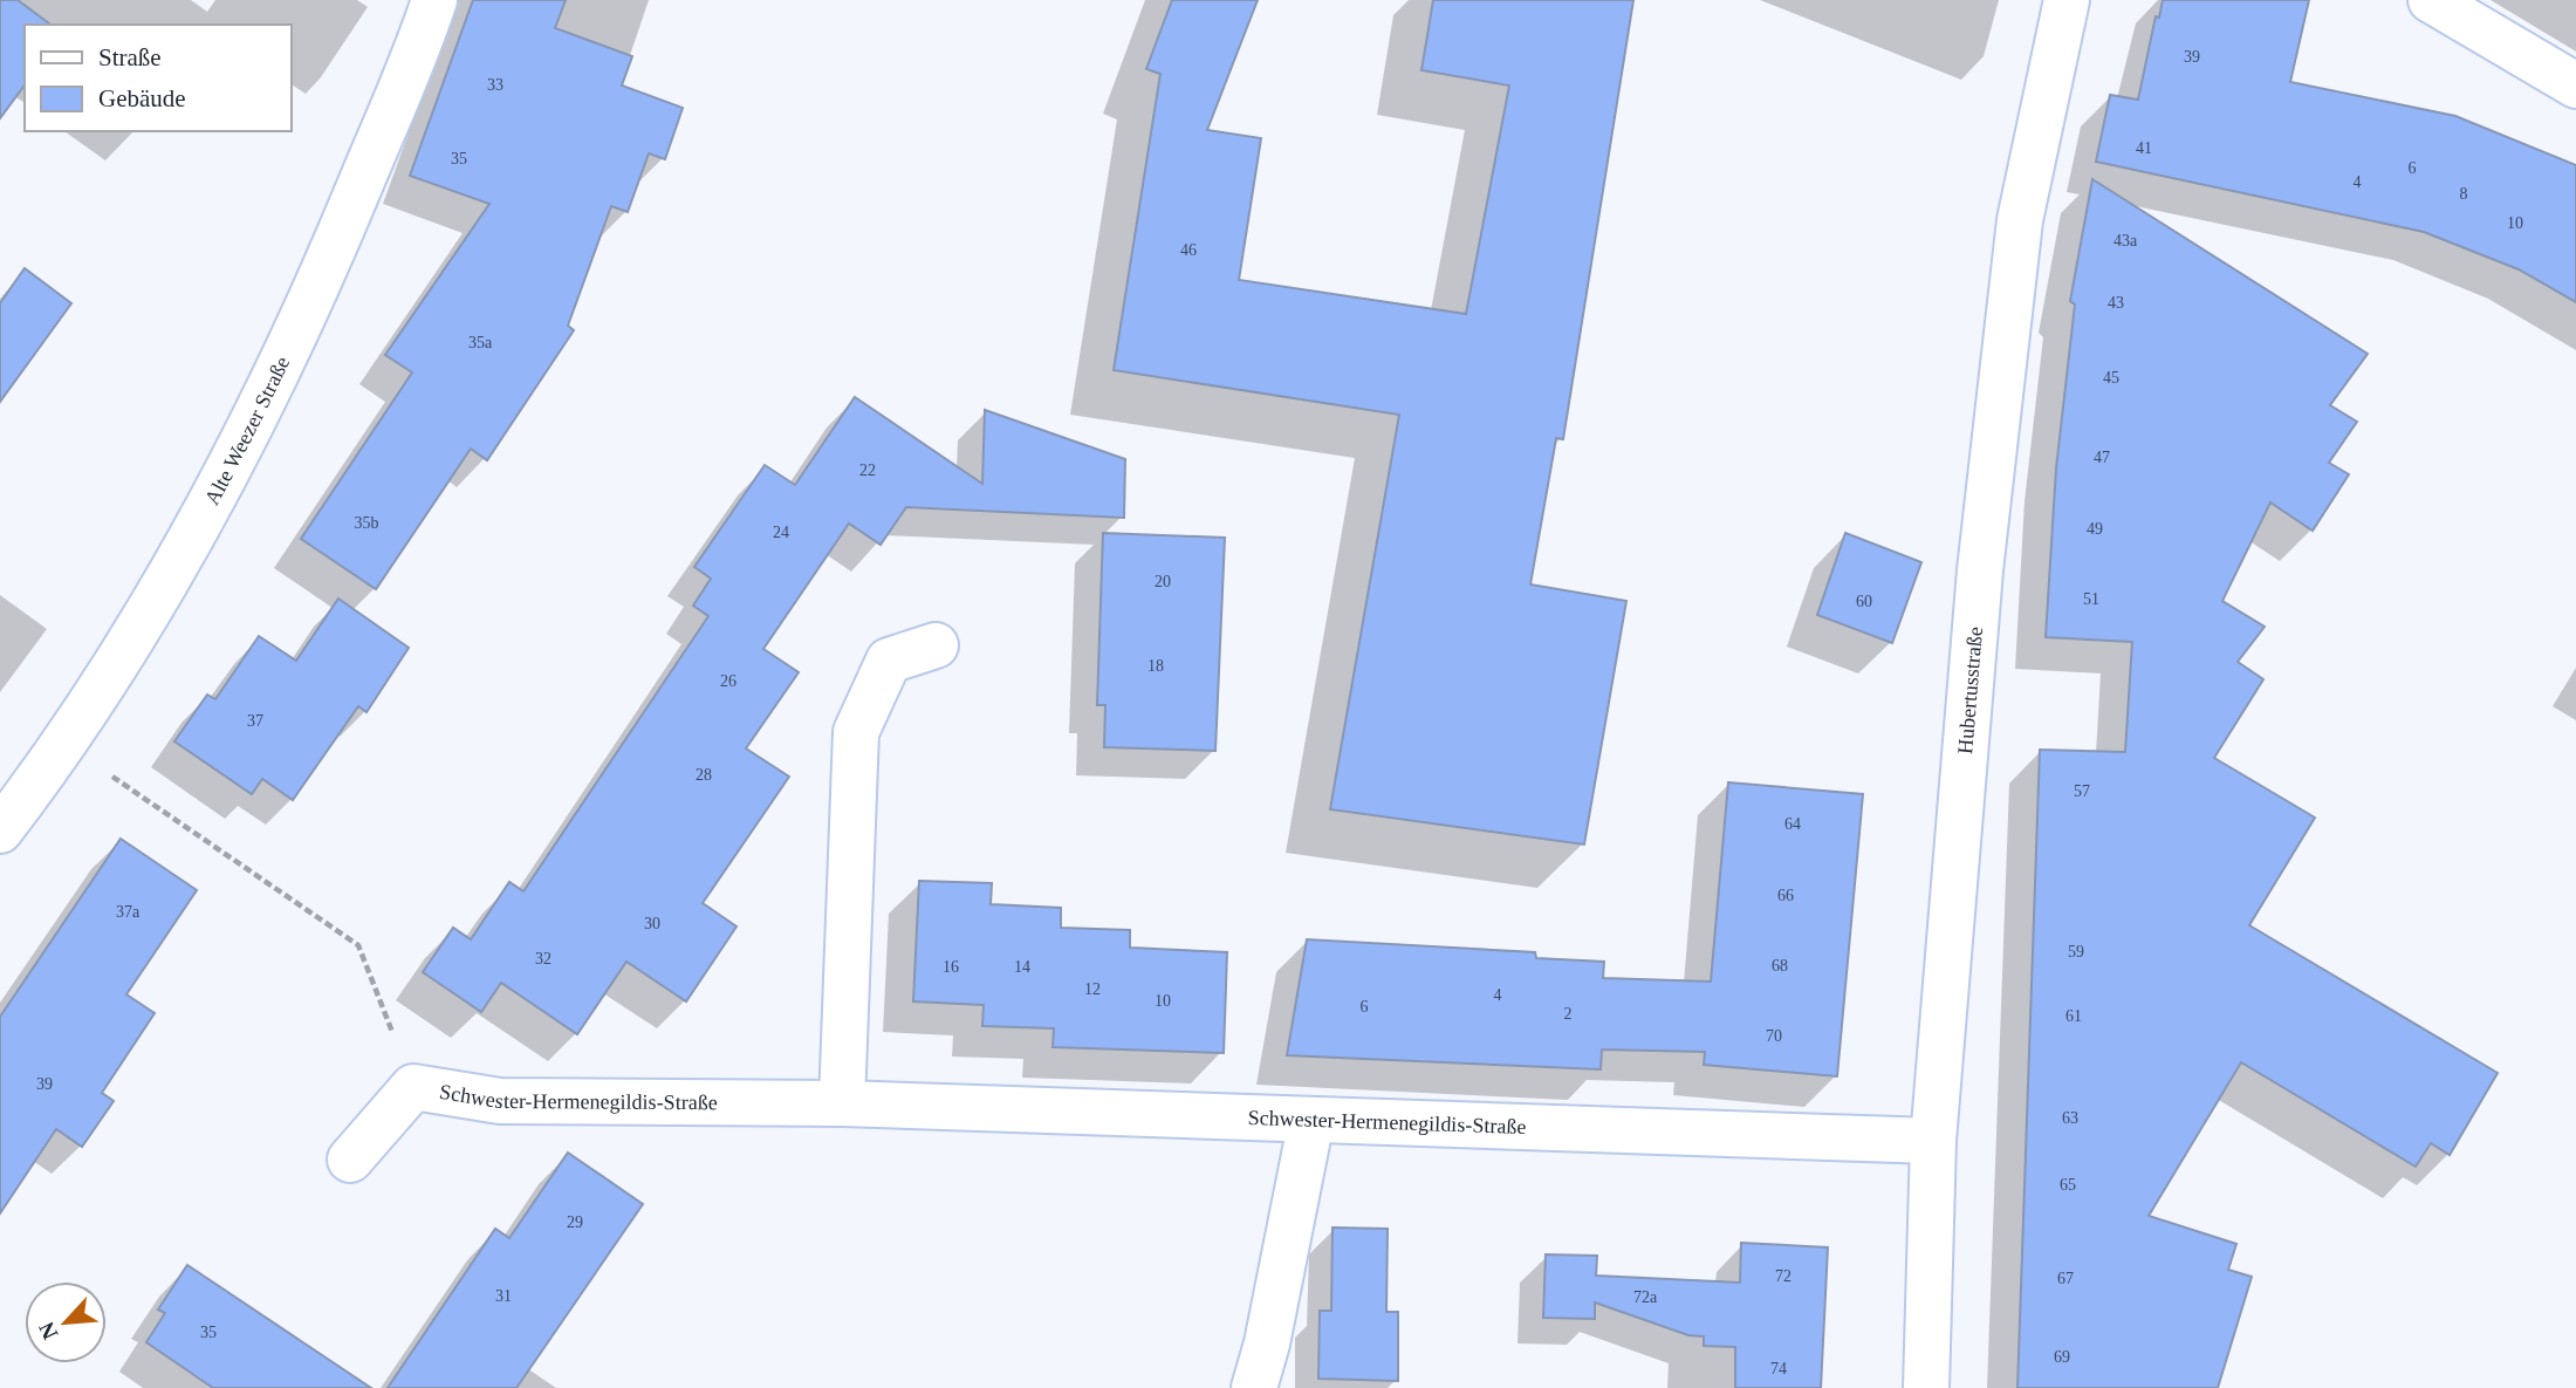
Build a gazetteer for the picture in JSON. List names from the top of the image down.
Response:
{
  "streets": {
    "street": ["Alte Weezer Straße", "Hubertusstraße", "Schwester-Hermenegildis-Straße"]
  },
  "crossings": [
    ["Hubertusstraße", "Schwester-Hermenegildis-Straße"]
  ],
  "house_numbers": [
    "39",
    "33",
    "41",
    "35",
    "6",
    "4",
    "8",
    "10",
    "43a",
    "46",
    "43",
    "35a",
    "45",
    "47",
    "22",
    "35b",
    "49",
    "24",
    "20",
    "51",
    "60",
    "18",
    "26",
    "37",
    "28",
    "57",
    "64",
    "66",
    "37a",
    "30",
    "59",
    "32",
    "68",
    "16",
    "14",
    "12",
    "4",
    "10",
    "6",
    "2",
    "61",
    "70",
    "39",
    "63",
    "65",
    "29",
    "72",
    "67",
    "31",
    "72a",
    "35",
    "69",
    "74"
  ],
  "legend": ["Straße", "Gebäude"],
  "north": "bottom left"
}
